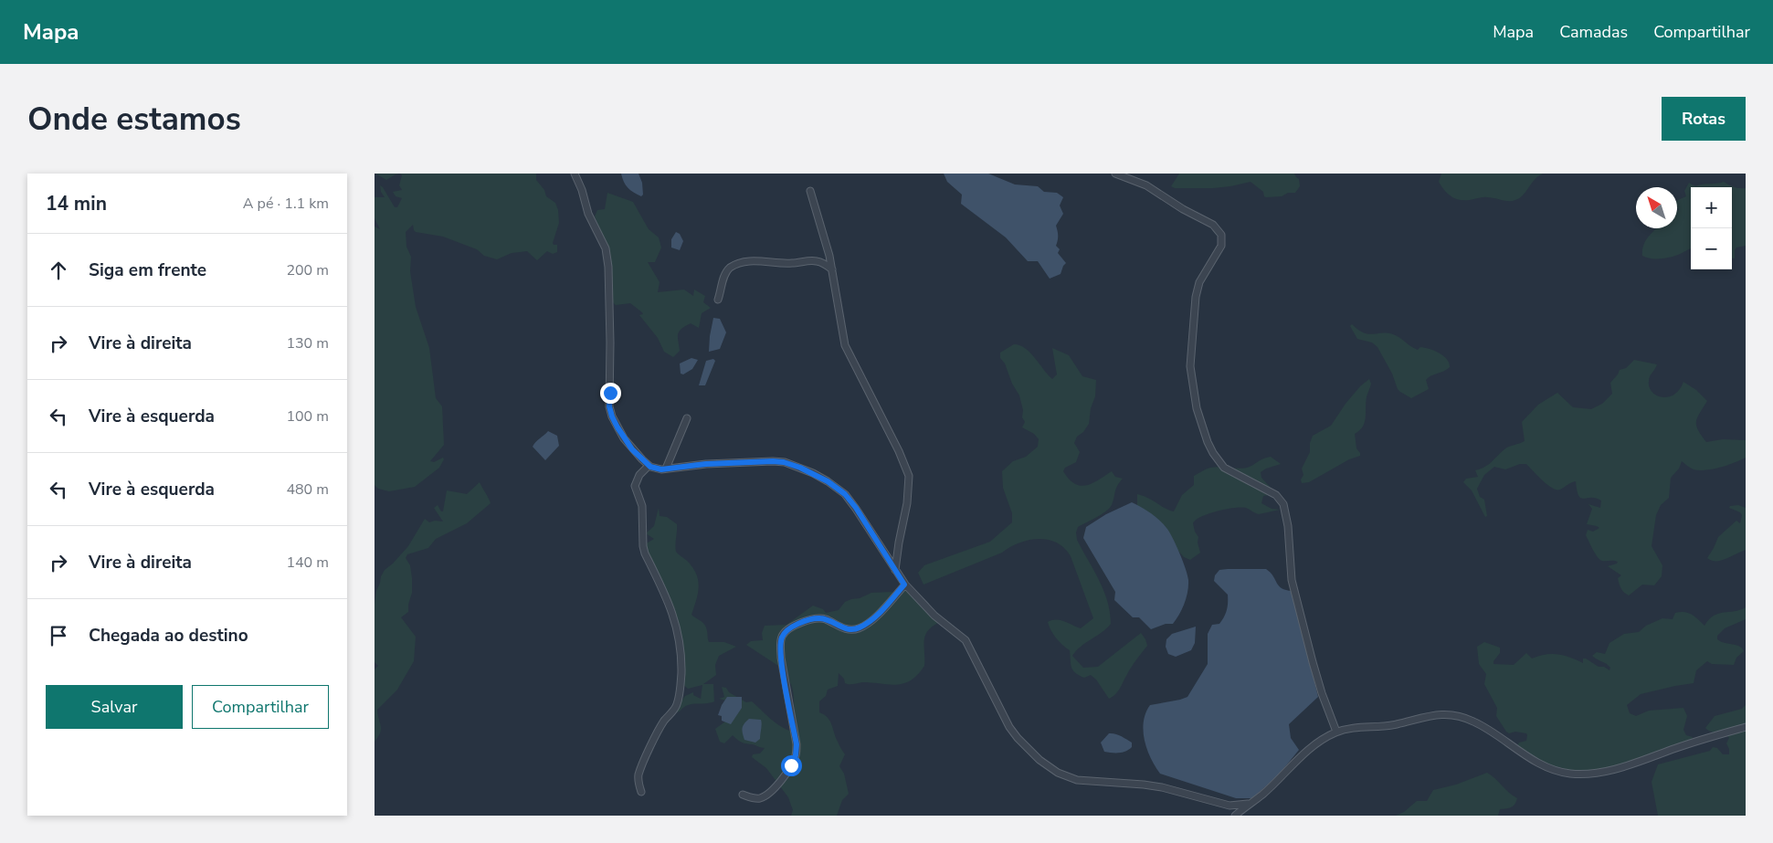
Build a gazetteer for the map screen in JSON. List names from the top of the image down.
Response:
{
  "north": "top left",
  "page": {
    "header": "Mapa",
    "nav": ["Mapa", "Camadas", "Compartilhar"],
    "buttons": [
      "Rotas",
      ["Salvar", "Compartilhar"]
    ],
    "title": "Onde estamos",
    "heading": ["14 min", "A pé · 1.1 km"],
    "map_buttons": ["+", "−"],
    "list": [
      ["Siga em frente", "200 m"],
      ["Vire à direita", "130 m"],
      ["Vire à esquerda", "100 m"],
      ["Vire à esquerda", "480 m"],
      ["Vire à direita", "140 m"],
      "Chegada ao destino"
    ]
  }
}
